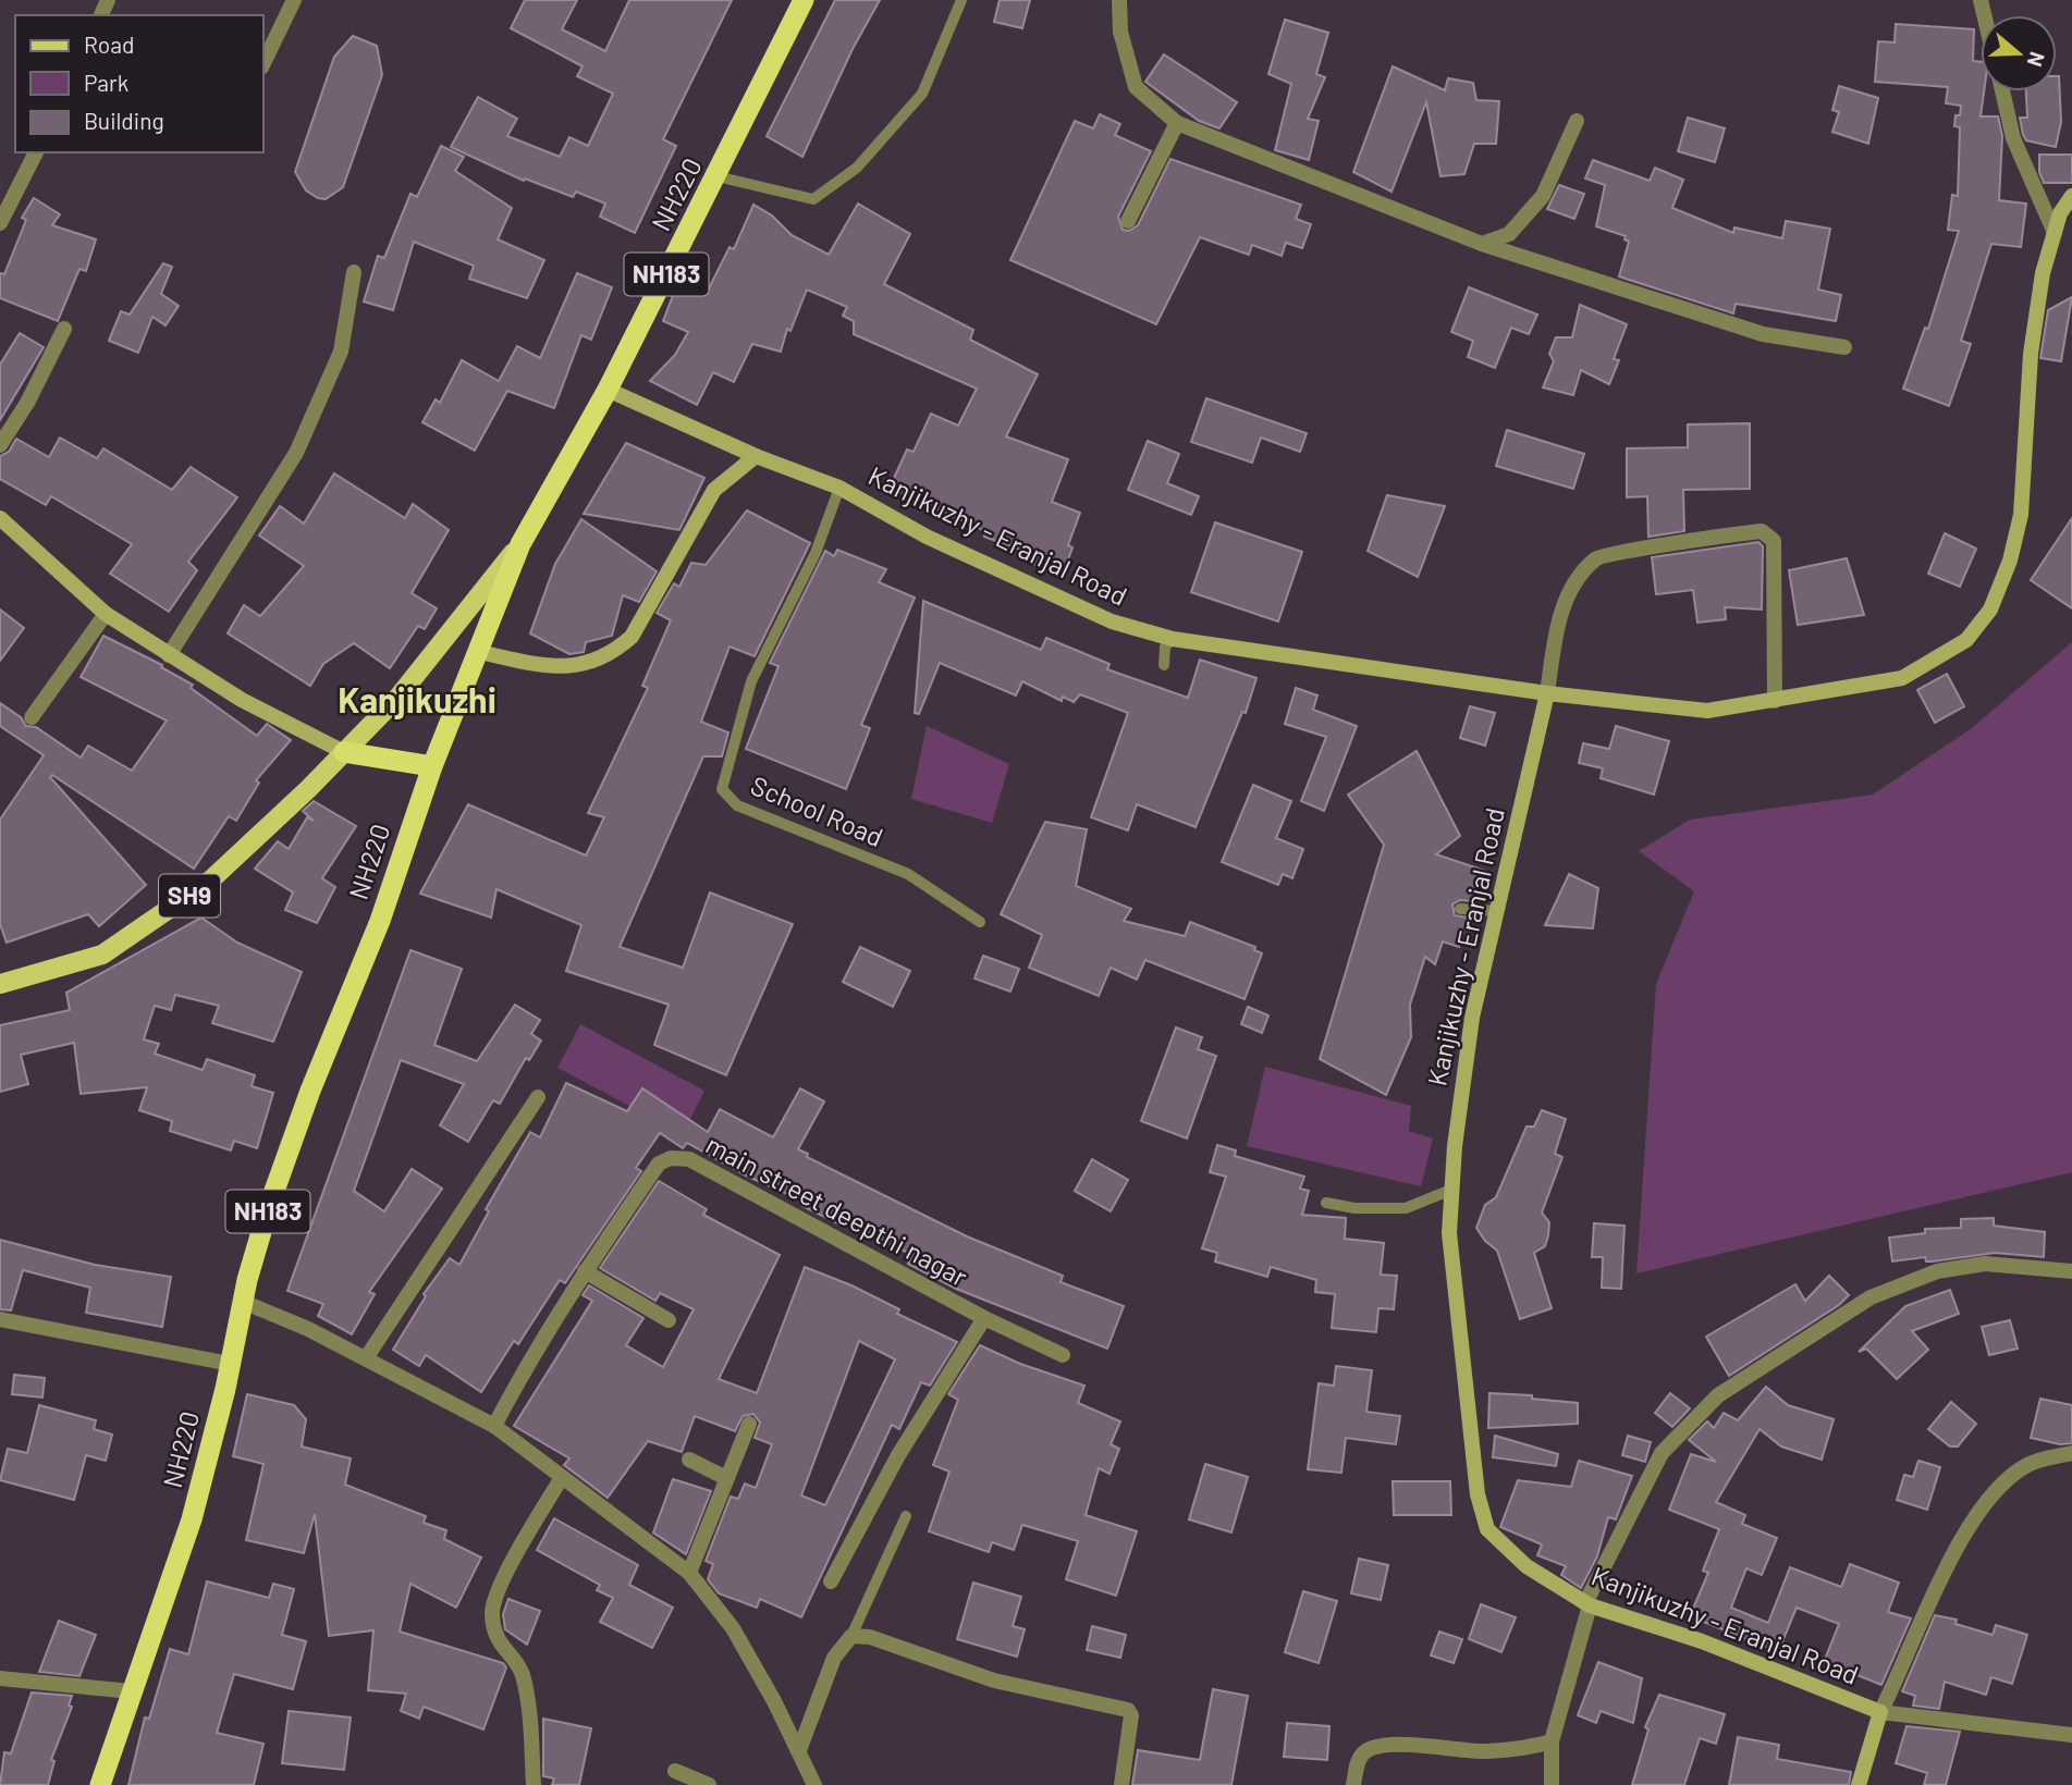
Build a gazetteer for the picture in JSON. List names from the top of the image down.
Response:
{
  "streets": {
    "highway": ["NH220", "NH183"],
    "main road": ["Kanjikuzhy - Eranjal Road", "SH9"],
    "street": ["main street deepthi nagar"],
    "lane": ["School Road"]
  },
  "crossings": [
    ["NH220", "Kanjikuzhy - Eranjal Road"],
    ["Kanjikuzhy - Eranjal Road", "School Road"]
  ],
  "districts": ["Kanjikuzhi"],
  "legend": ["Road", "Park", "Building"],
  "north": "right"
}
